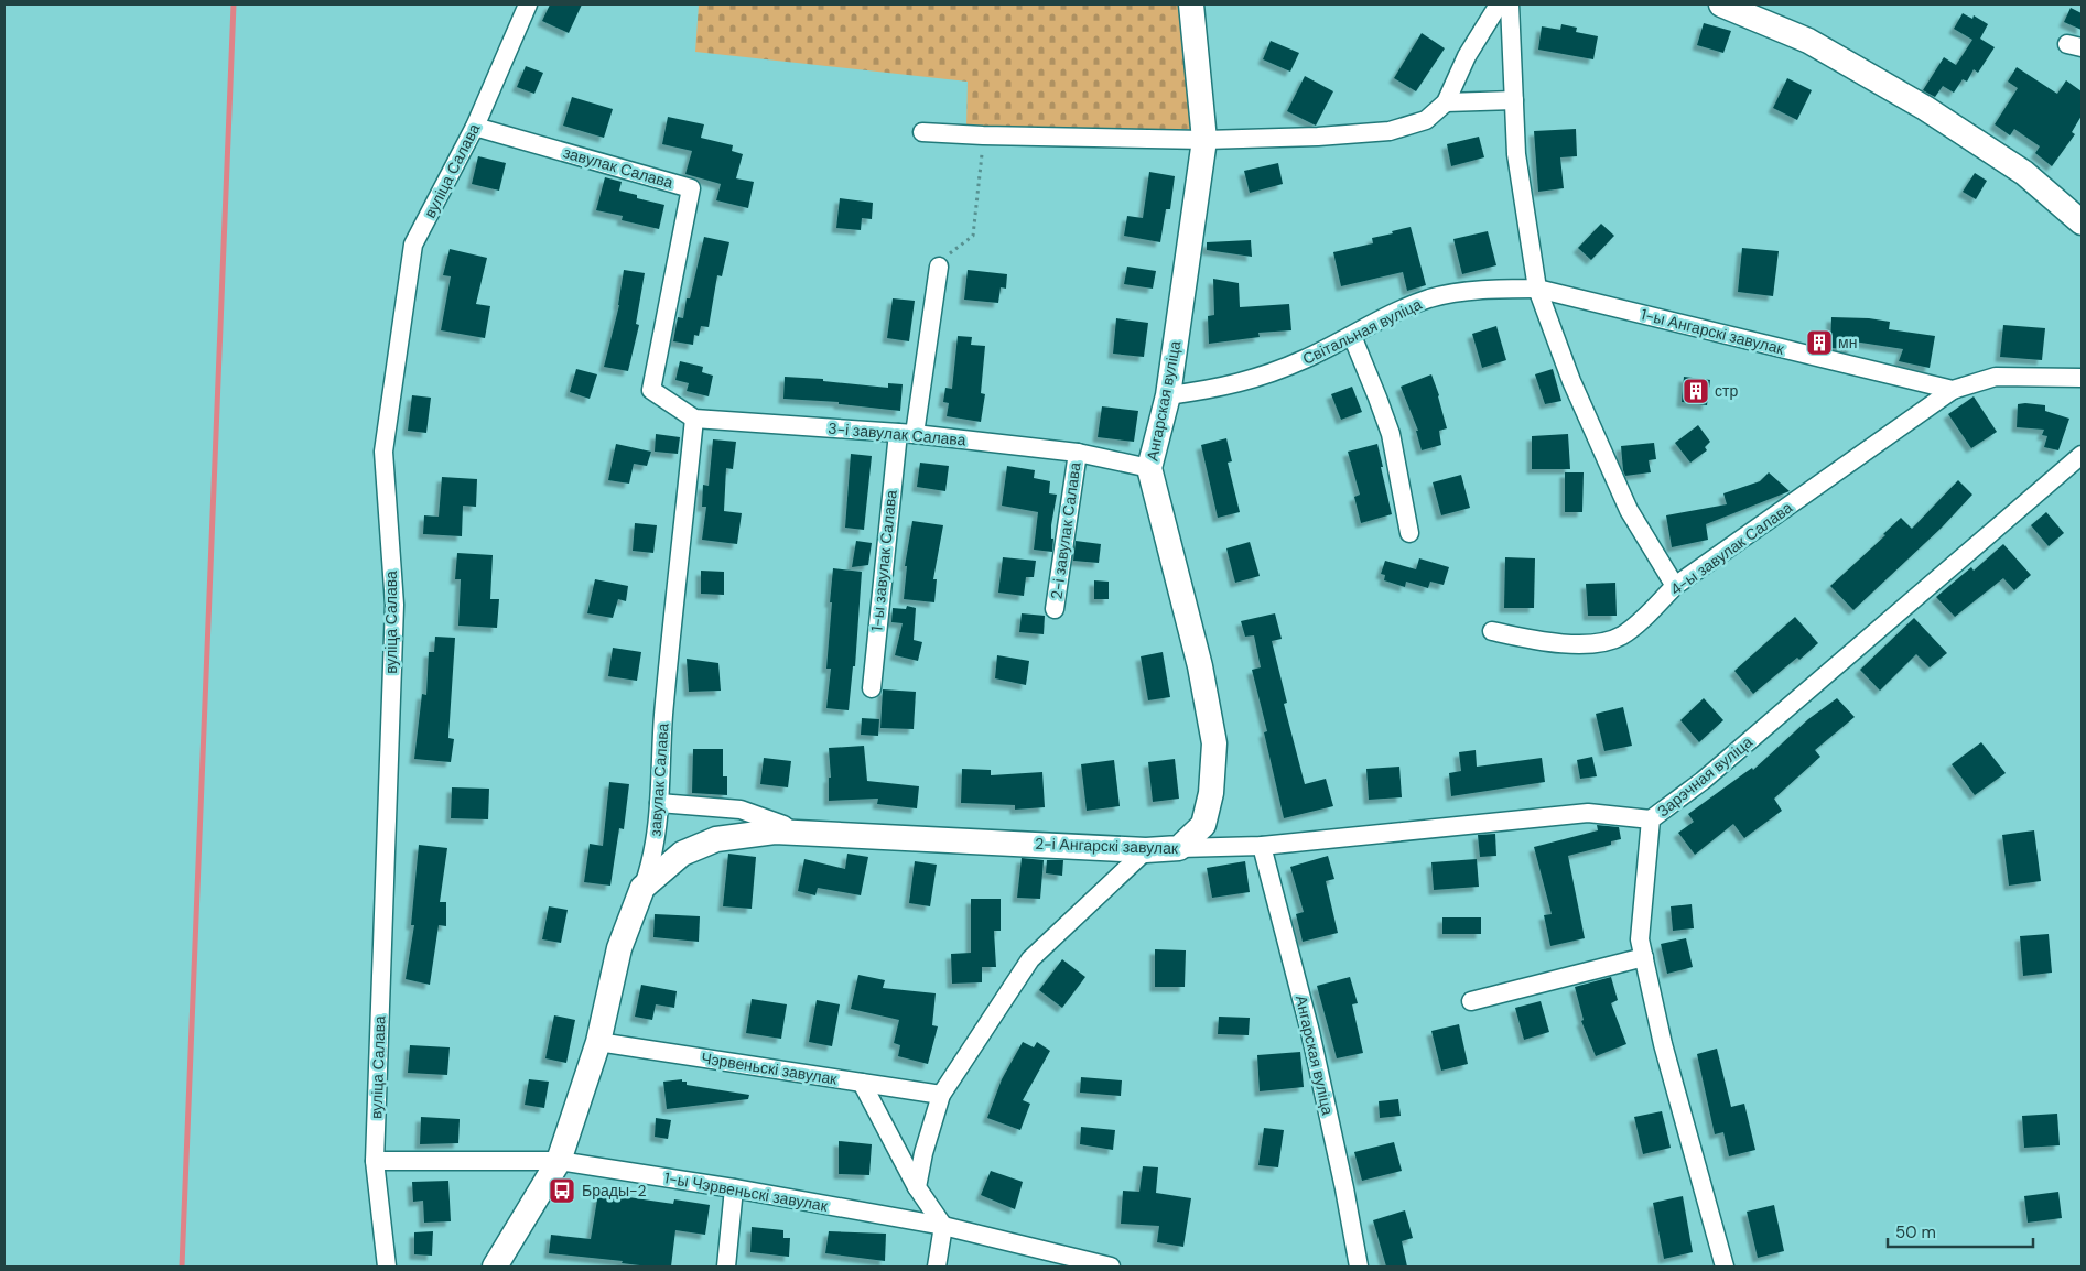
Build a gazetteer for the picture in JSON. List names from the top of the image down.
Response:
{
  "streets": {
    "street": [
      "завулак Салава",
      "вуліца Салава",
      "Світальная вуліца",
      "1-ы Ангарскі завулак",
      "Ангарская вуліца",
      "3-і завулак Салава",
      "2-і завулак Салава",
      "4-ы завулак Салава",
      "1-ы завулак Салава",
      "Зарэчная вуліца",
      "2-і Ангарскі завулак",
      "Чэрвеньскі завулак",
      "1-ы Чэрвеньскі завулак"
    ]
  },
  "crossings": [
    ["завулак Салава", "вуліца Салава"],
    ["завулак Салава", "3-і завулак Салава"],
    ["завулак Салава", "2-і Ангарскі завулак"],
    ["завулак Салава", "Чэрвеньскі завулак"],
    ["завулак Салава", "1-ы Чэрвеньскі завулак"],
    ["вуліца Салава", "1-ы Чэрвеньскі завулак"],
    ["Світальная вуліца", "1-ы Ангарскі завулак"],
    ["Світальная вуліца", "Ангарская вуліца"],
    ["1-ы Ангарскі завулак", "4-ы завулак Салава"],
    ["Ангарская вуліца", "3-і завулак Салава"],
    ["Ангарская вуліца", "2-і Ангарскі завулак"],
    ["3-і завулак Салава", "2-і завулак Салава"],
    ["3-і завулак Салава", "1-ы завулак Салава"],
    ["Зарэчная вуліца", "2-і Ангарскі завулак"]
  ],
  "places": {
    "building": ["мн", "стр"],
    "bus stop": ["Брады-2"]
  },
  "scale_bar": "50 m"
}
